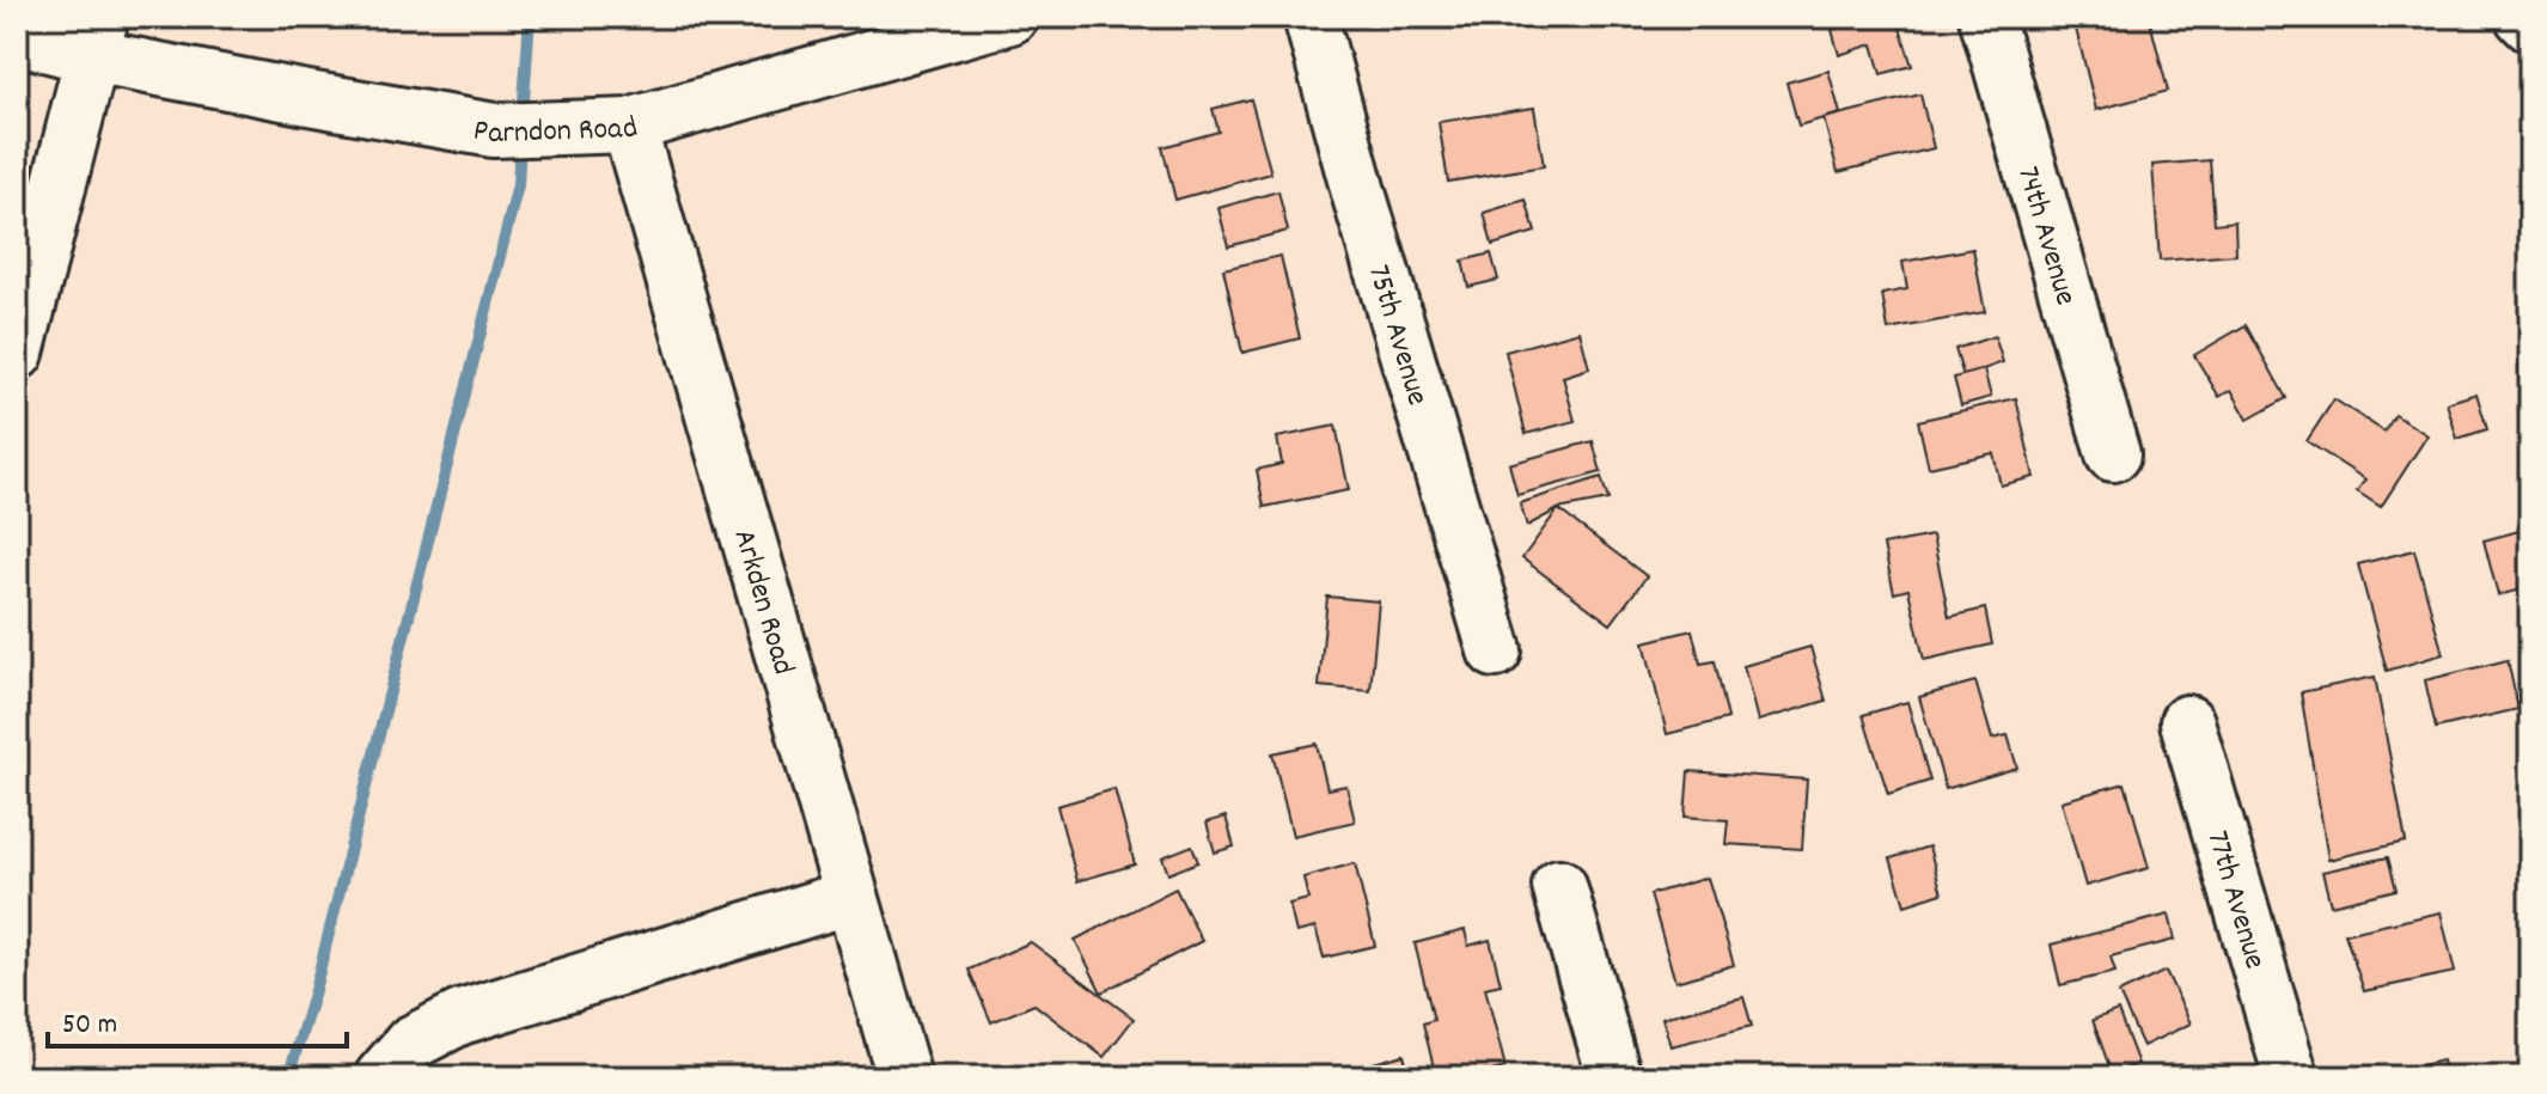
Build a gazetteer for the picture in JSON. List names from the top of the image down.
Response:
{
  "streets": {
    "street": [
      "Parndon Road",
      "74th Avenue",
      "75th Avenue",
      "Arkden Road",
      "77th Avenue"
    ]
  },
  "crossings": [
    ["Parndon Road", "Arkden Road"]
  ],
  "scale_bar": "50 m"
}
